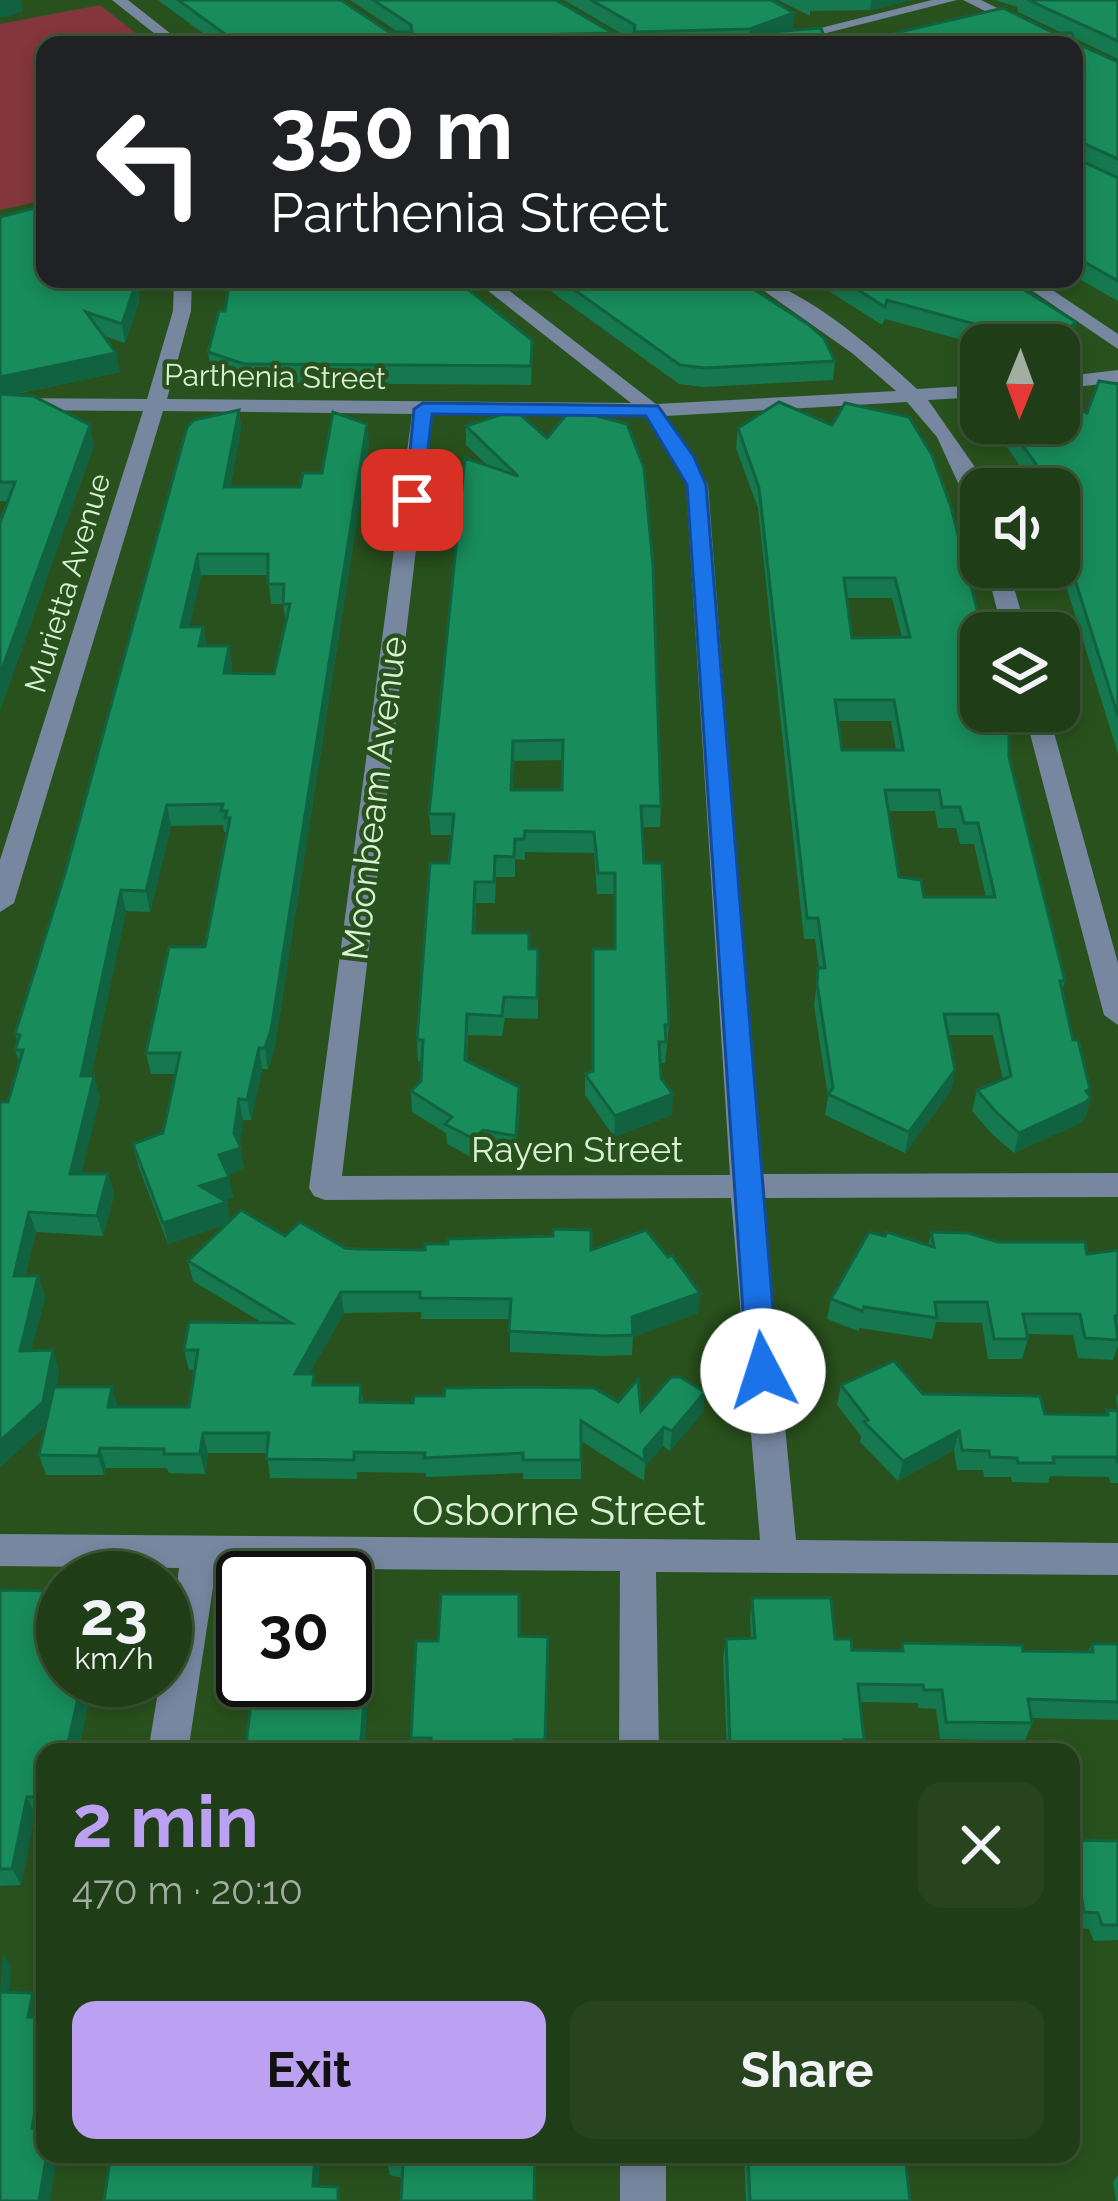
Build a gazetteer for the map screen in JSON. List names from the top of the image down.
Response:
{
  "streets": {
    "street": [
      "Parthenia Street",
      "Murietta Avenue",
      "Moonbeam Avenue",
      "Rayen Street",
      "Osborne Street"
    ]
  },
  "crossings": [
    ["Parthenia Street", "Murietta Avenue"],
    ["Parthenia Street", "Moonbeam Avenue"],
    ["Moonbeam Avenue", "Rayen Street"]
  ],
  "north": "bottom",
  "page": {
    "turn": ["350 m", "Parthenia Street"],
    "speed": "23 km/h",
    "limit": "30",
    "heading": ["2 min", "470 m · 20:10"],
    "buttons": ["Exit", "Share"]
  }
}
